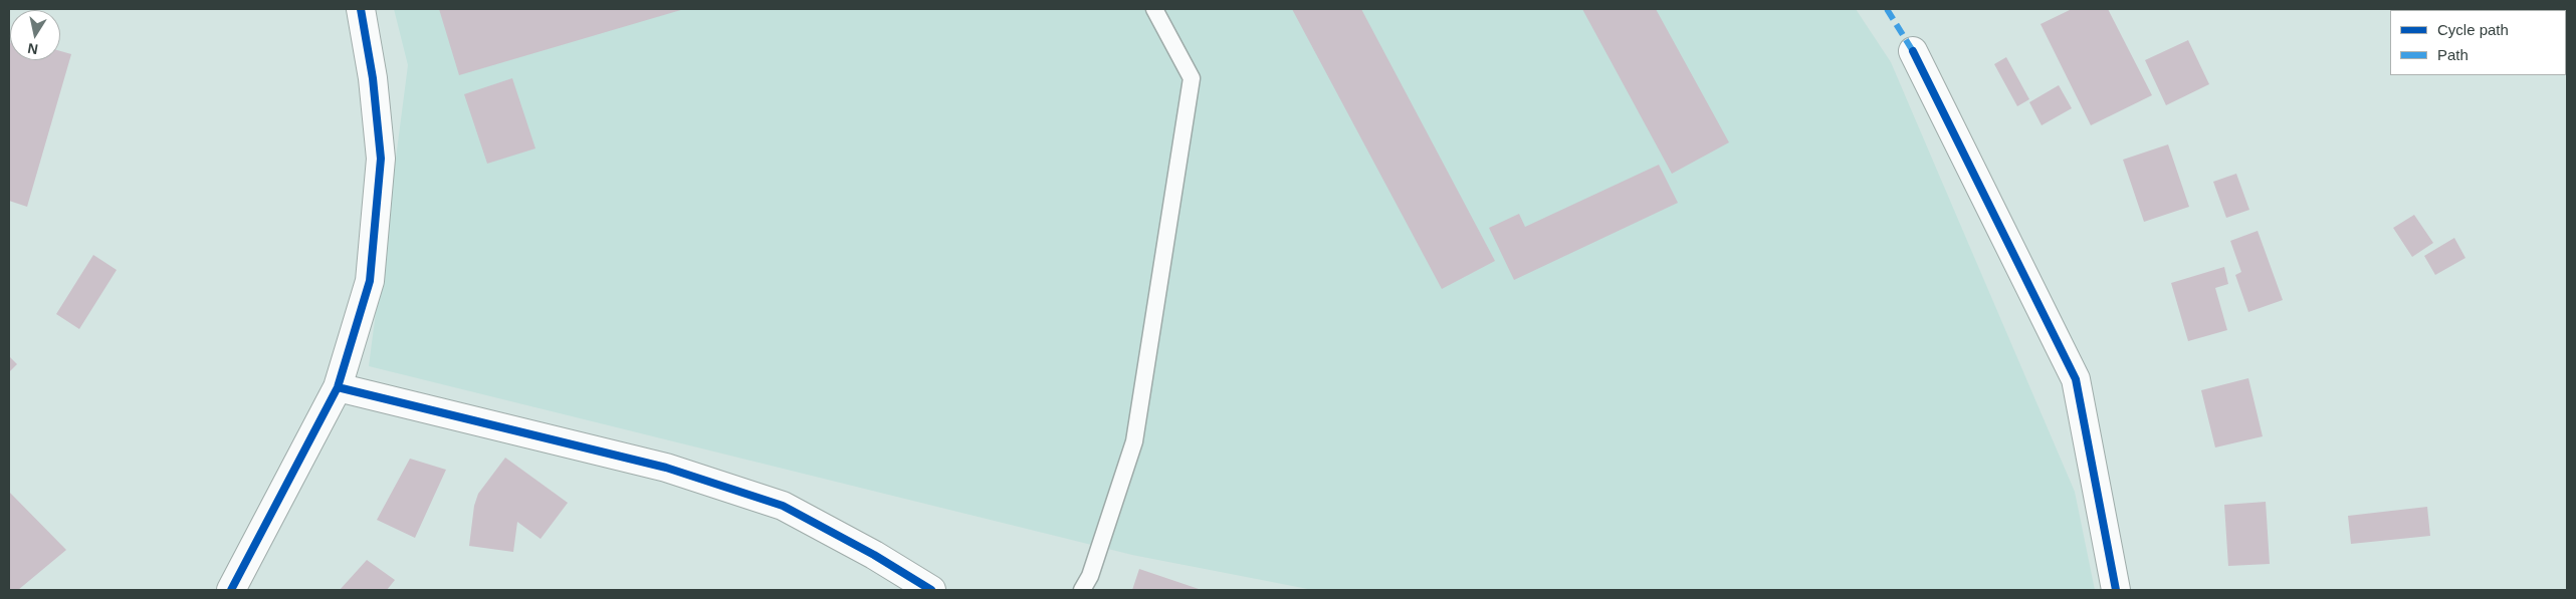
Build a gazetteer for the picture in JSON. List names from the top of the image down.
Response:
{
  "legend": ["Cycle path", "Path"],
  "north": "bottom"
}
